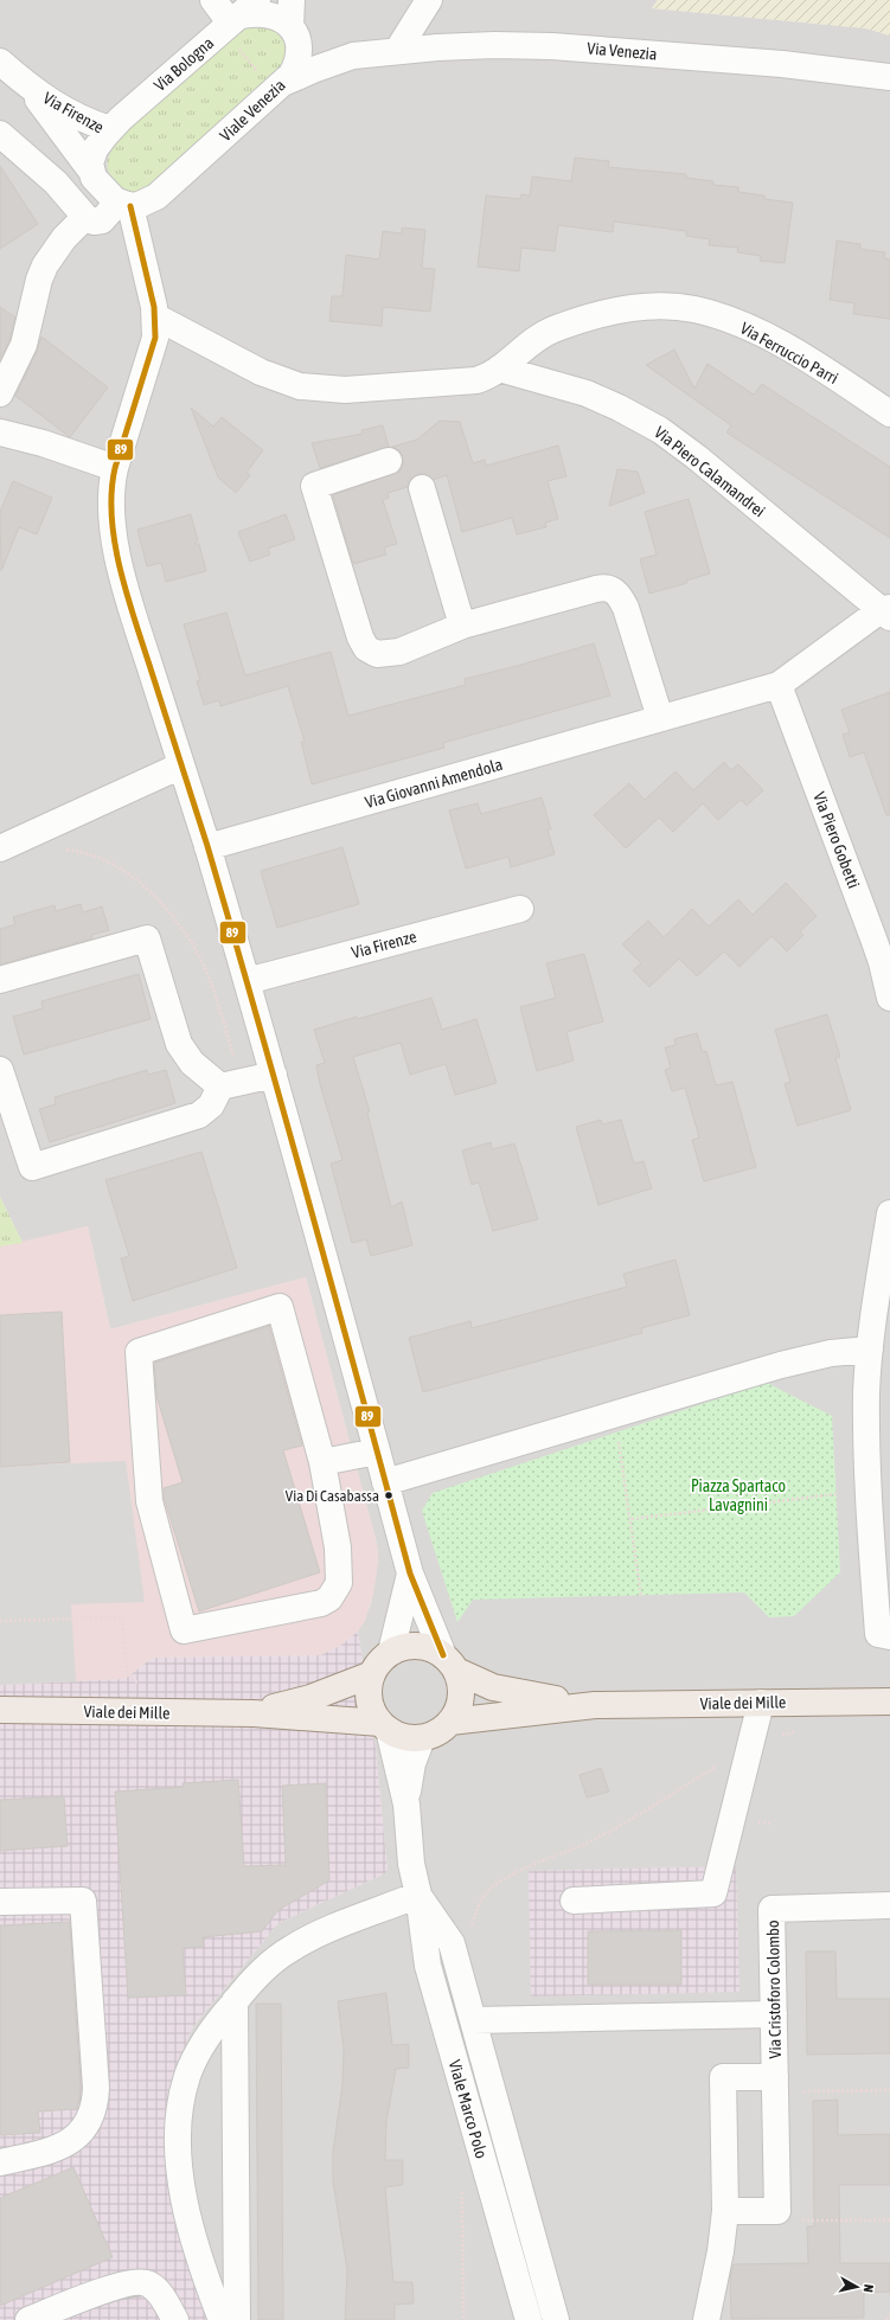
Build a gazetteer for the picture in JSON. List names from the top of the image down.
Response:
{
  "streets": {
    "main road": ["Viale dei Mille"],
    "street": [
      "Via Venezia",
      "Via Bologna",
      "Viale Venezia",
      "Via Firenze",
      "Via Ferruccio Parri",
      "Via Piero Calamandrei",
      "Via Giovanni Amendola",
      "Via Piero Gobetti",
      "Via Cristoforo Colombo",
      "Viale Marco Polo"
    ]
  },
  "crossings": [
    ["Via Venezia", "Viale Venezia"],
    ["Via Bologna", "Via Firenze"],
    ["Viale Venezia", "Via Firenze"],
    ["Via Ferruccio Parri", "Via Piero Calamandrei"],
    ["Via Piero Calamandrei", "Via Giovanni Amendola"],
    ["Via Piero Calamandrei", "Via Piero Gobetti"],
    ["Via Giovanni Amendola", "Via Piero Gobetti"],
    ["Viale dei Mille", "Viale Marco Polo"]
  ],
  "parks": ["Piazza Spartaco Lavagnini"],
  "places": ["Via Di Casabassa"],
  "lines": ["transit line 89"],
  "north": "right"
}
